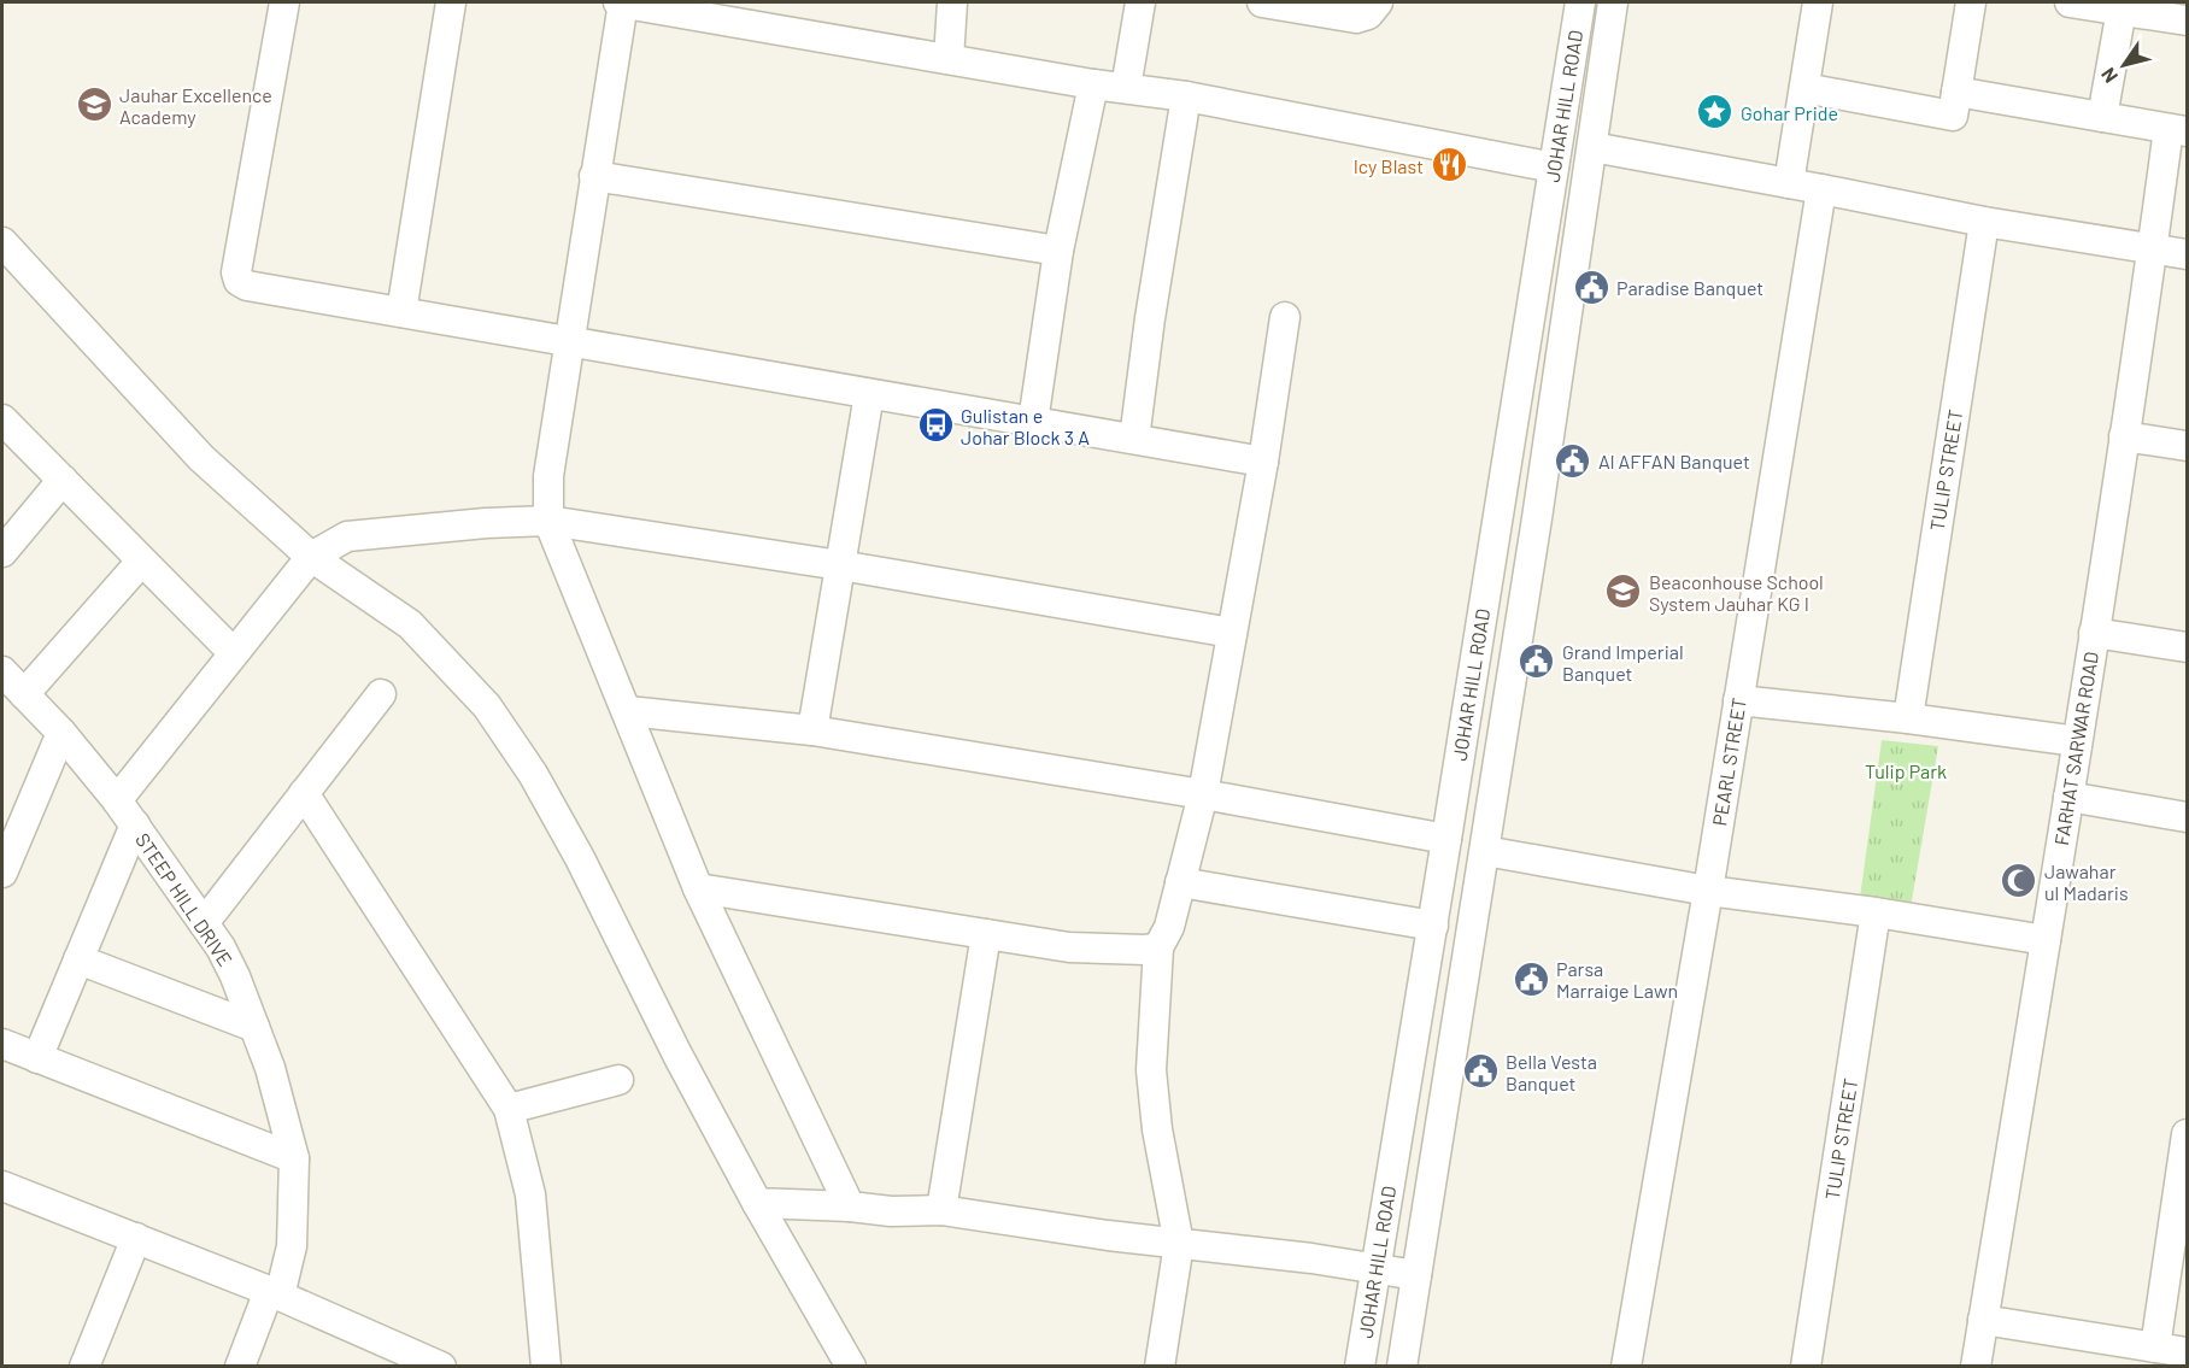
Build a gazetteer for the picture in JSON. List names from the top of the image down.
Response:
{
  "streets": {
    "street": [
      "JOHAR HILL ROAD",
      "TULIP STREET",
      "FARHAT SARWAR ROAD",
      "PEARL STREET",
      "STEEP HILL DRIVE"
    ]
  },
  "parks": ["Tulip Park"],
  "places": {
    "school or university": ["Jauhar Excellence Academy", "Beaconhouse School System Jauhar KG I"],
    "place": ["Gohar Pride"],
    "restaurant": ["Icy Blast"],
    "public building": [
      "Paradise Banquet",
      "Al AFFAN Banquet",
      "Grand Imperial Banquet",
      "Parsa Marraige Lawn",
      "Bella Vesta Banquet"
    ],
    "bus stop": ["Gulistan e Johar Block 3 A"],
    "mosque": ["Jawahar ul Madaris"]
  },
  "north": "bottom left"
}
